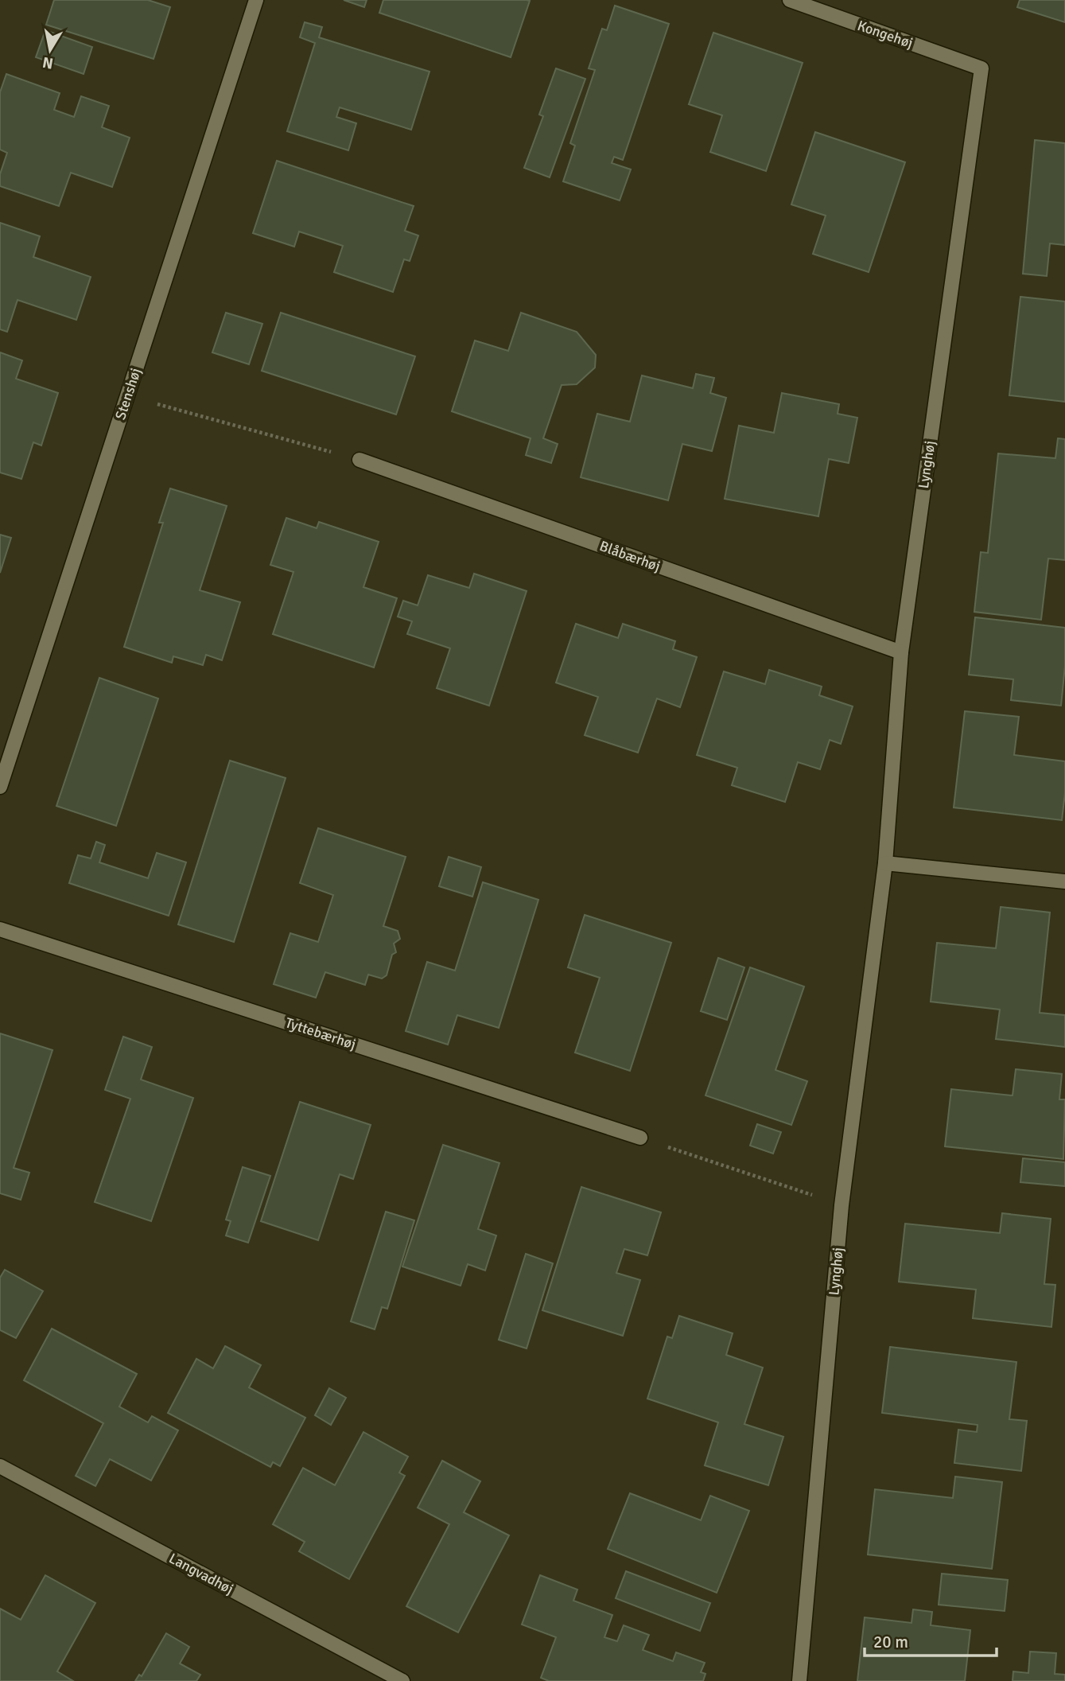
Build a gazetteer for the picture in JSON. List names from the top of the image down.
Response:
{
  "streets": {
    "street": [
      "Kongehøj",
      "Stenshøj",
      "Lynghøj",
      "Blåbærhøj",
      "Tyttebærhøj",
      "Langvadhøj"
    ]
  },
  "crossings": [
    ["Kongehøj", "Lynghøj"],
    ["Lynghøj", "Blåbærhøj"]
  ],
  "scale_bar": "20 m",
  "north": "bottom"
}
